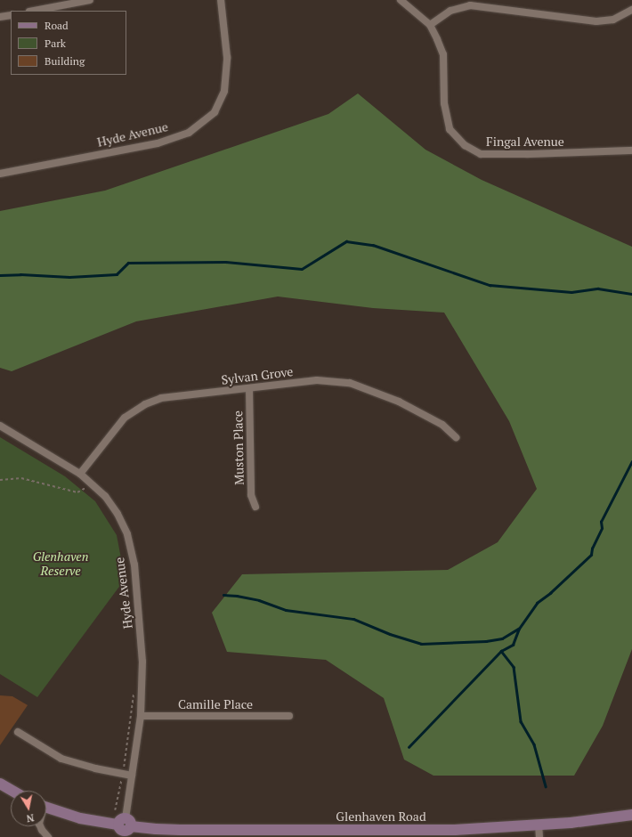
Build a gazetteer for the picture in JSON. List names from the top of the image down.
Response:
{
  "streets": {
    "main road": ["Glenhaven Road"],
    "street": [
      "Hyde Avenue",
      "Fingal Avenue",
      "Sylvan Grove",
      "Muston Place",
      "Camille Place"
    ]
  },
  "crossings": [
    ["Hyde Avenue", "Sylvan Grove"],
    ["Hyde Avenue", "Camille Place"],
    ["Hyde Avenue", "Glenhaven Road"],
    ["Sylvan Grove", "Muston Place"]
  ],
  "parks": ["Glenhaven Reserve"],
  "legend": ["Road", "Park", "Building"],
  "north": "bottom"
}
